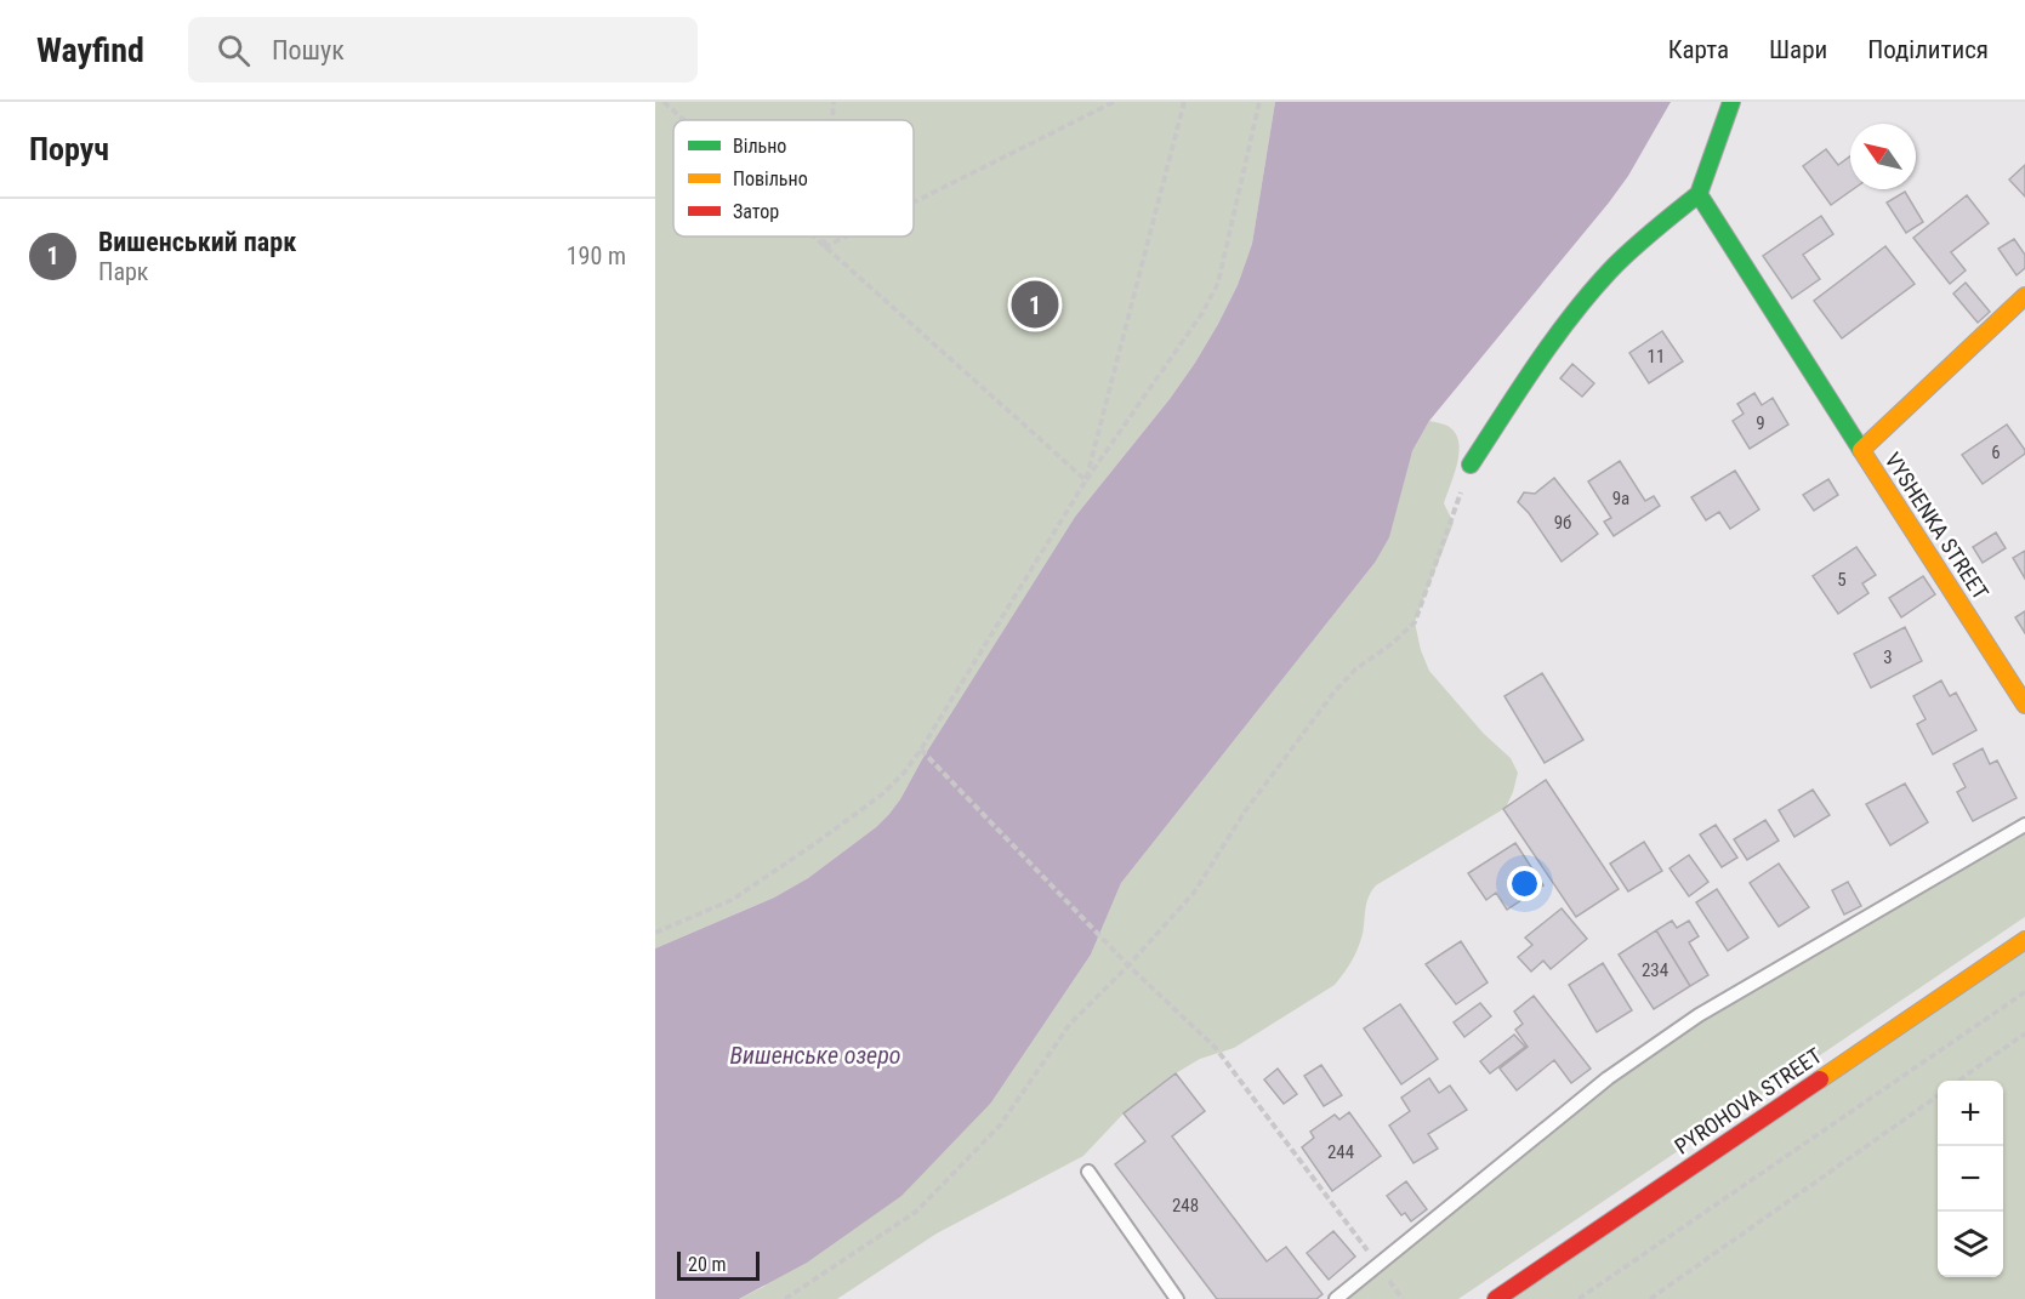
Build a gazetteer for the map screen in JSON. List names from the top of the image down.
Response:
{
  "streets": {
    "street": ["VYSHENKA STREET", "PYROHOVA STREET"]
  },
  "water": ["Вишенське озеро"],
  "house_numbers": [
    "11",
    "9",
    "6",
    "9а",
    "9б",
    "5",
    "3",
    "234",
    "244",
    "248"
  ],
  "legend": ["Вільно", "Повільно", "Затор"],
  "scale_bar": "20 m",
  "north": "top left",
  "page": {
    "header": "Wayfind",
    "search": "Пошук",
    "nav": ["Карта", "Шари", "Поділитися"],
    "heading": "Поруч",
    "list": [
      {
        "mark": "1",
        "name": "Вишенський парк",
        "note": "Парк",
        "value": "190 m"
      }
    ],
    "pins": "1",
    "map_buttons": ["+", "−"],
    "scale": "20 m"
  }
}
